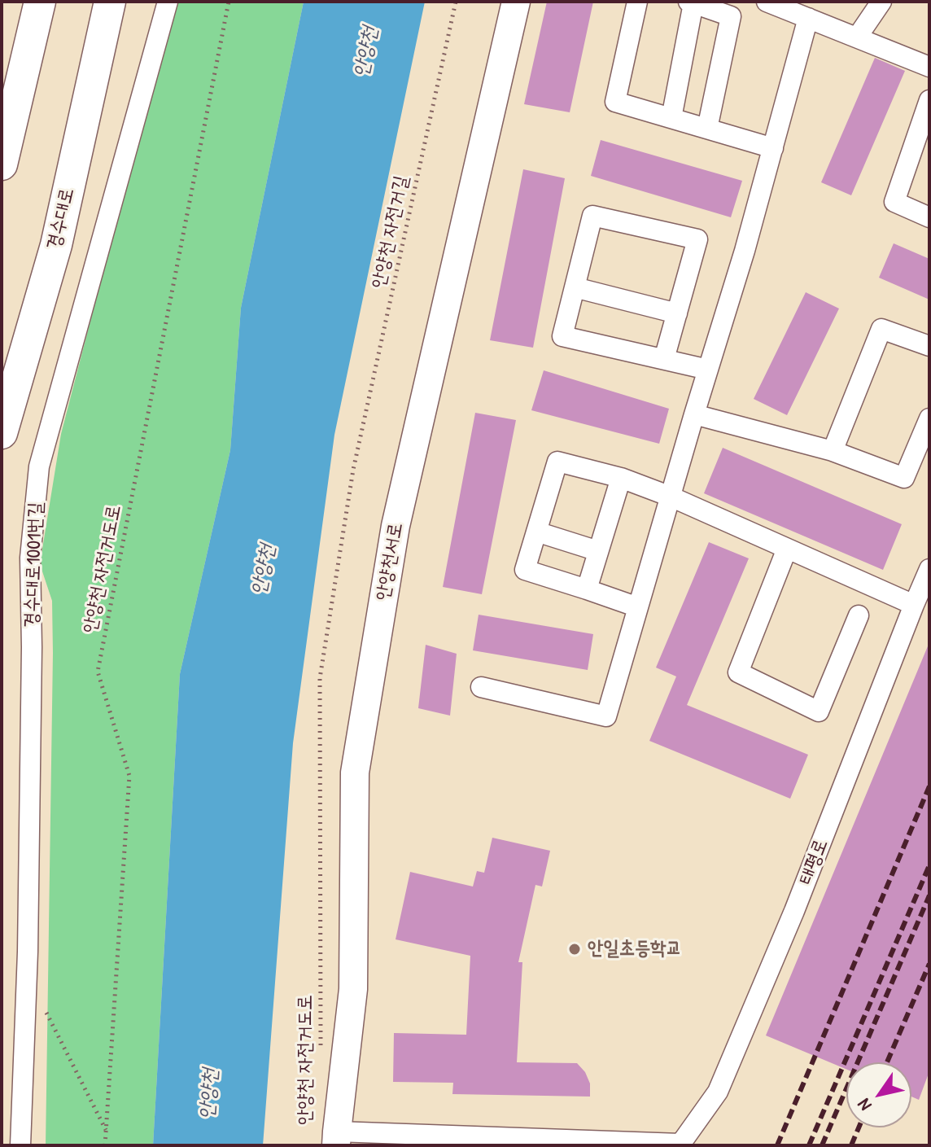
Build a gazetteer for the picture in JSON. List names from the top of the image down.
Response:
{
  "streets": {
    "main road": ["경수대로"],
    "street": ["안양천서로", "경수대로1001번길", "태평로"],
    "path": ["안양천 자전거길", "안양천 자전거도로"]
  },
  "crossings": [
    ["안양천 자전거길", "안양천 자전거도로"],
    ["안양천서로", "태평로"]
  ],
  "water": ["안양천"],
  "places": ["안일초등학교"],
  "north": "bottom left"
}
